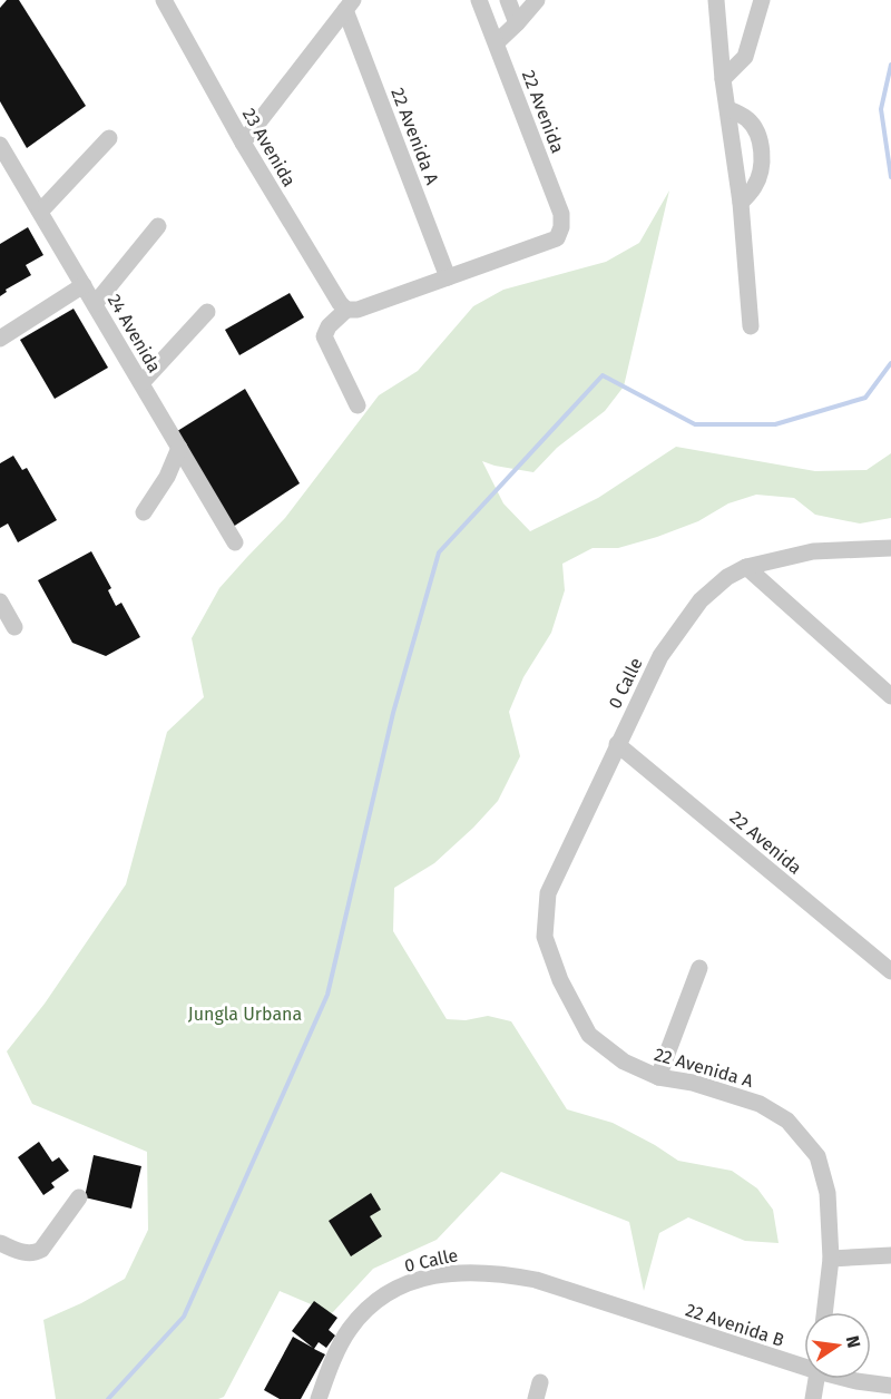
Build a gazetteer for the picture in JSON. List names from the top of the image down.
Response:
{
  "streets": {
    "street": [
      "22 Avenida",
      "22 Avenida A",
      "23 Avenida",
      "24 Avenida",
      "0 Calle",
      "22 Avenida B"
    ]
  },
  "crossings": [
    ["22 Avenida", "22 Avenida A"],
    ["22 Avenida", "0 Calle"],
    ["22 Avenida A", "0 Calle"],
    ["0 Calle", "22 Avenida B"]
  ],
  "parks": ["Jungla Urbana"],
  "north": "right"
}
